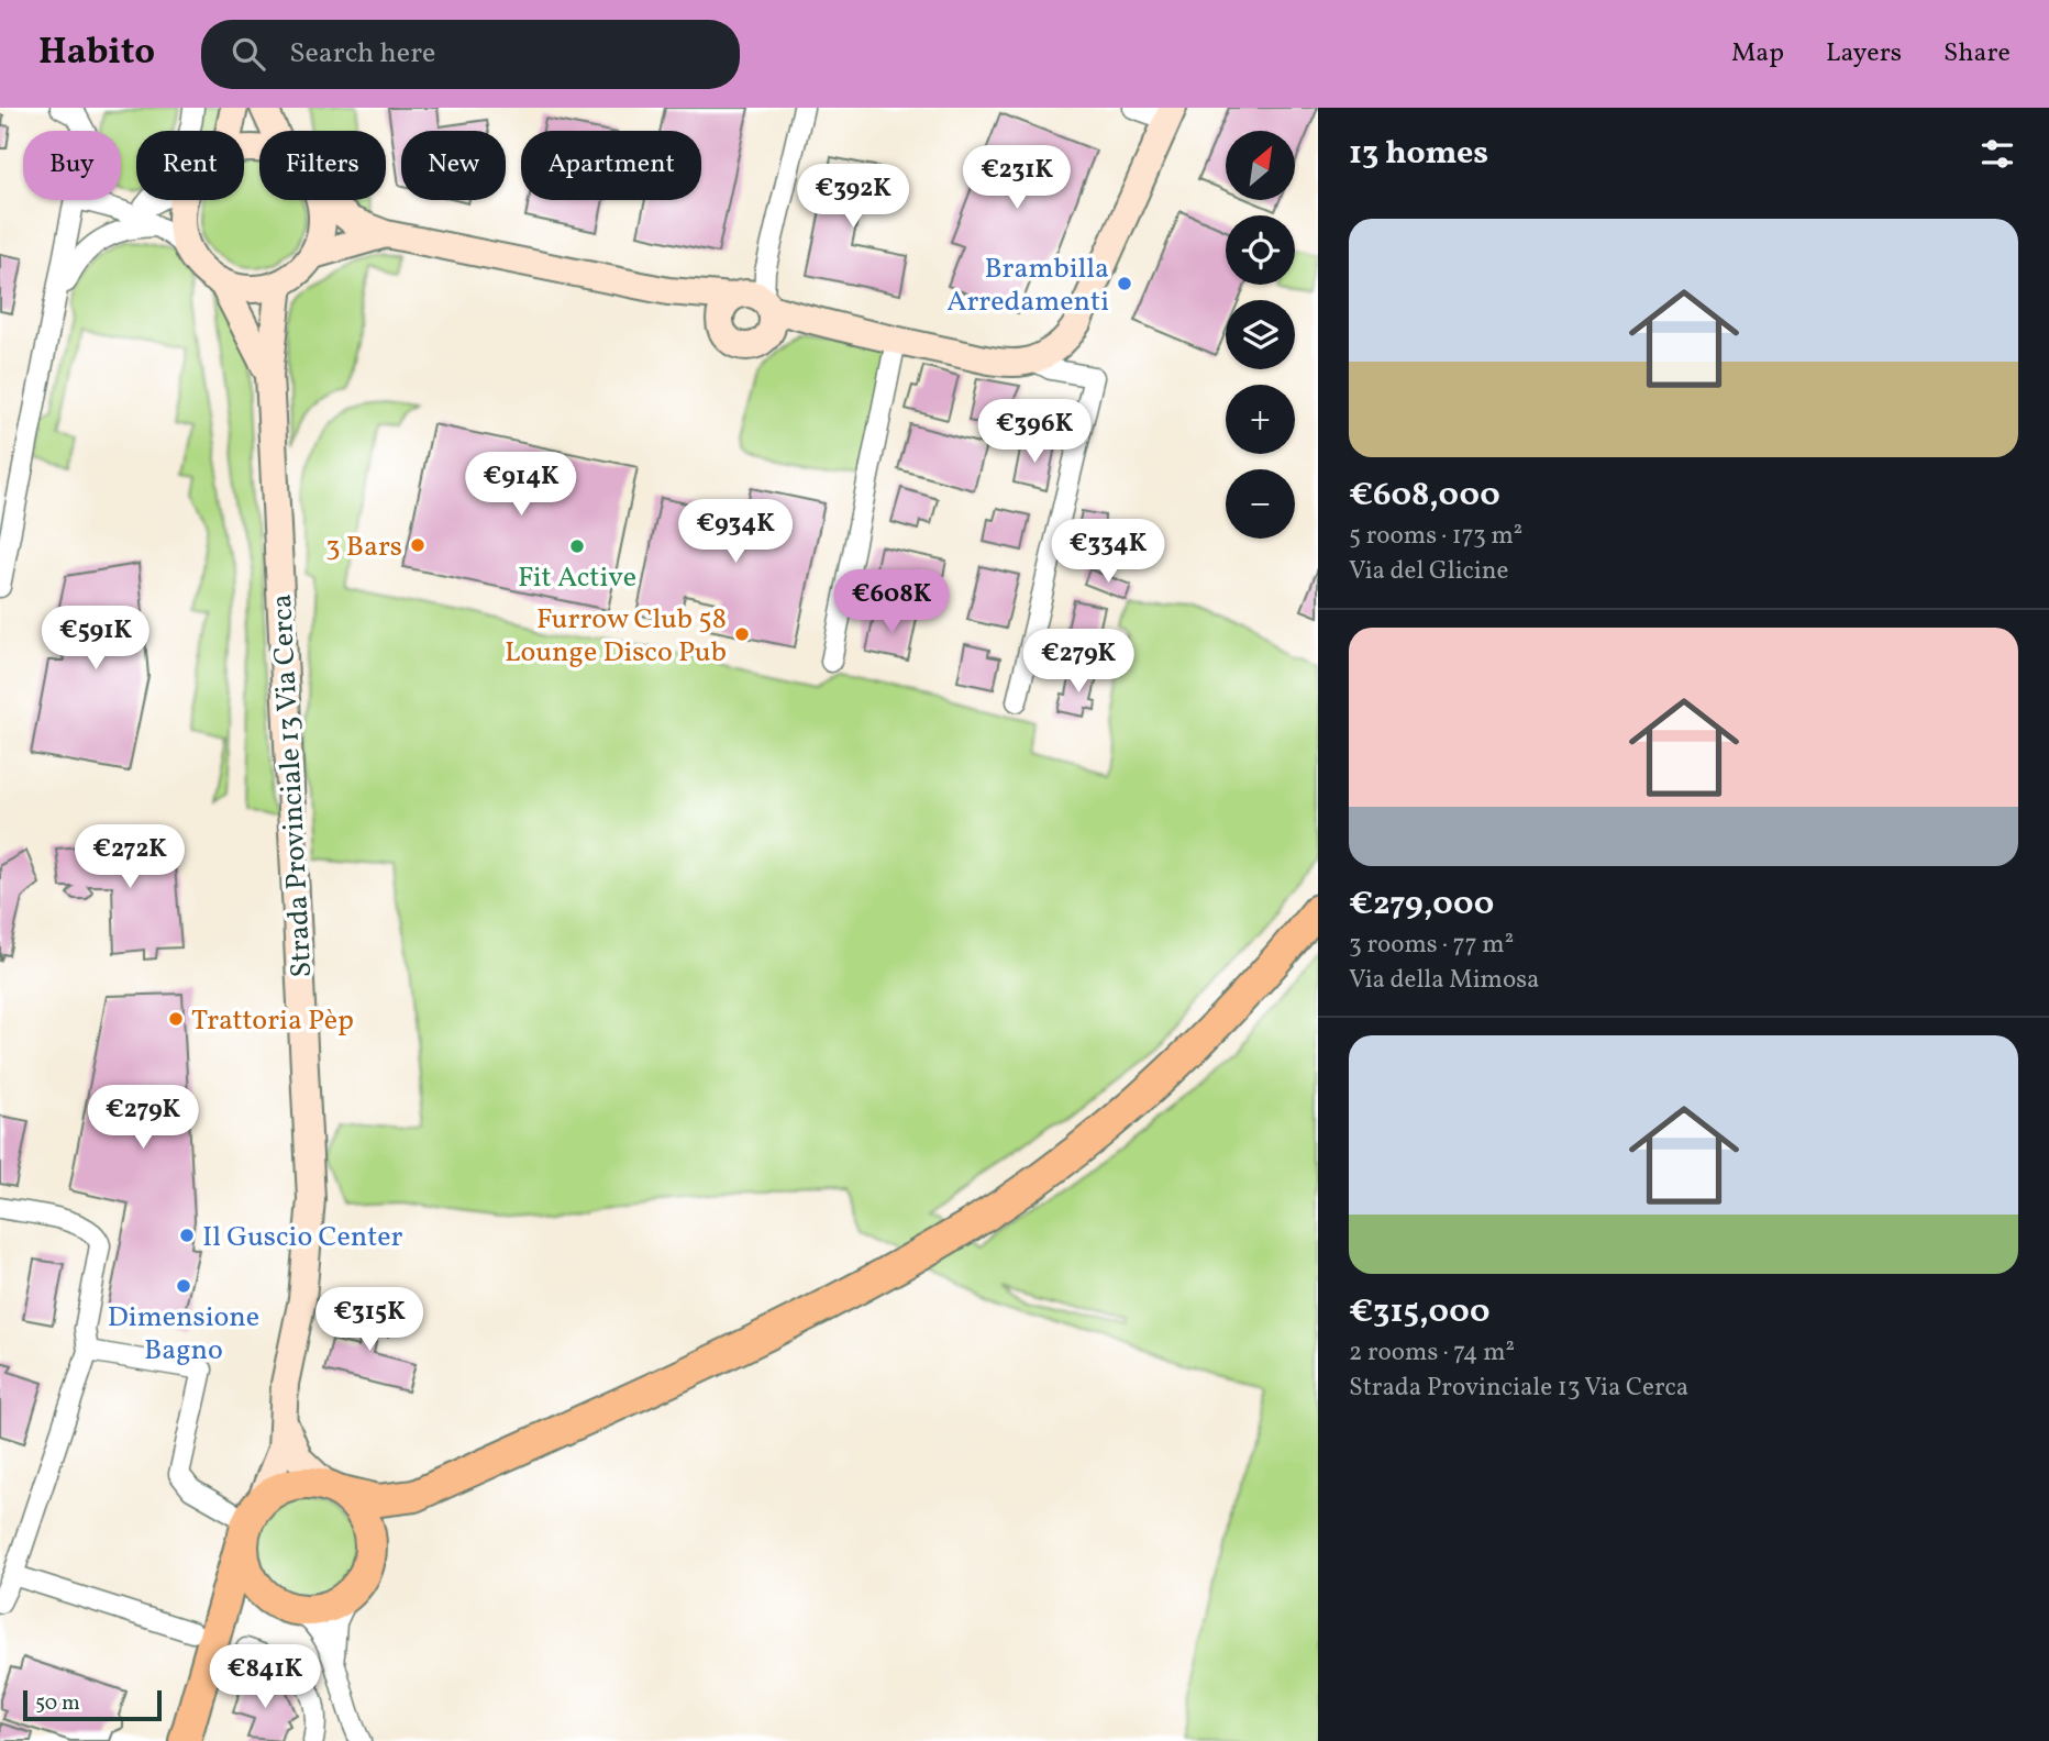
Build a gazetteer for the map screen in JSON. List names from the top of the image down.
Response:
{
  "streets": {
    "main road": ["Strada Provinciale 13 Via Cerca"]
  },
  "places": [
    "Brambilla Arredamenti",
    "3 Bars",
    "Fit Active",
    "Furrow Club 58 Lounge Disco Pub",
    "Trattoria Pèp",
    "Il Guscio Center",
    "Dimensione Bagno"
  ],
  "scale_bar": "50 m",
  "north": "top right",
  "page": {
    "header": "Habito",
    "search": "Search here",
    "nav": ["Map", "Layers", "Share"],
    "heading": "13 homes",
    "map_buttons": ["+", "−"],
    "chip": [
      "Buy",
      "Rent",
      "Filters",
      "New",
      "Apartment"
    ],
    "price": [
      "€231K",
      "€392K",
      "€396K",
      "€914K",
      "€934K",
      "€334K",
      "€608K",
      "€591K",
      "€279K",
      "€272K",
      "€279K",
      "€315K",
      "€841K"
    ],
    "list": [
      {
        "name": "€608,000",
        "note": "5 rooms · 173 m² · Via del Glicine"
      },
      {
        "name": "€279,000",
        "note": "3 rooms · 77 m² · Via della Mimosa"
      },
      {
        "name": "€315,000",
        "note": "2 rooms · 74 m² · Strada Provinciale 13 Via Cerca"
      }
    ],
    "scale": "50 m"
  }
}
